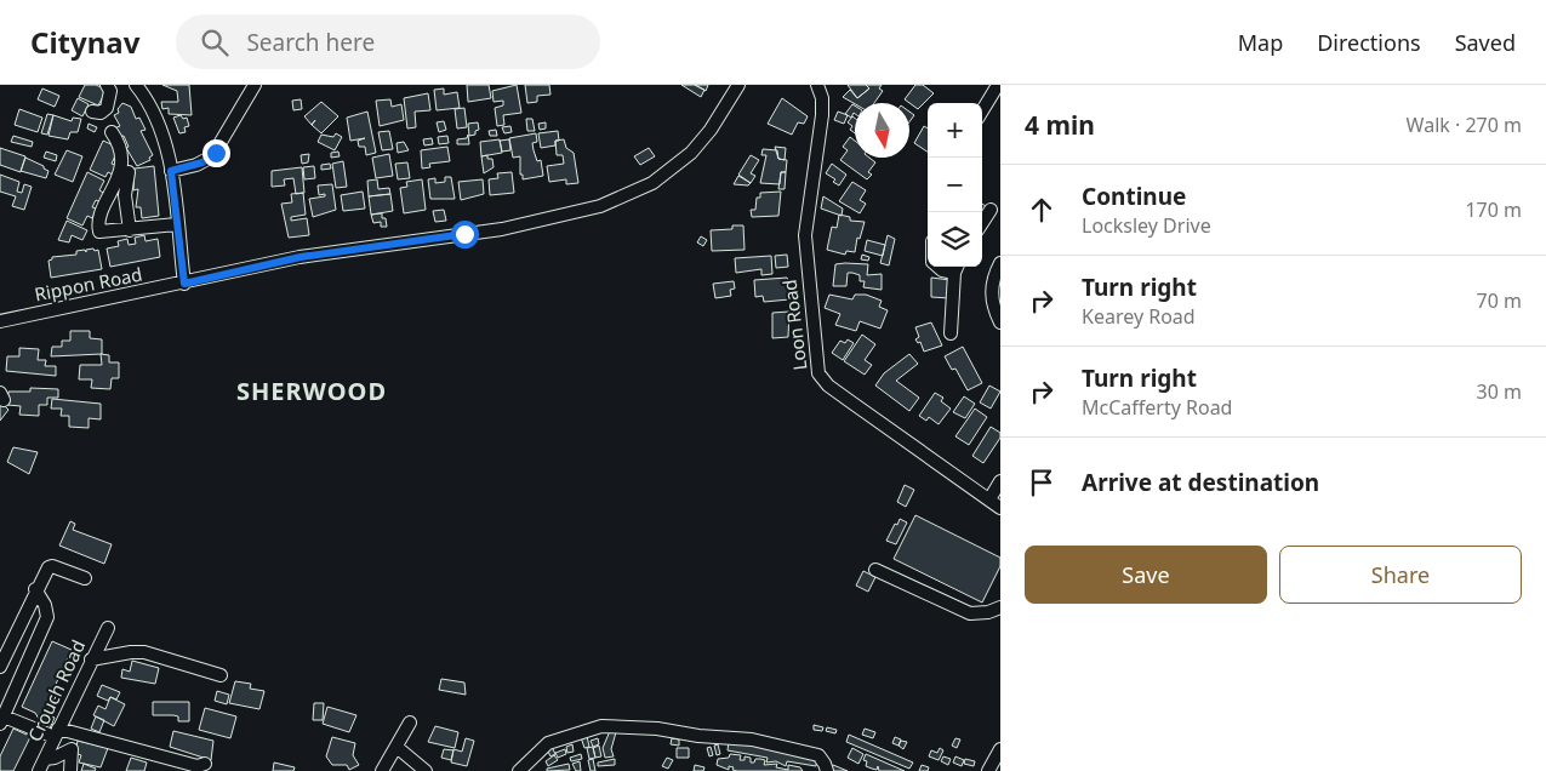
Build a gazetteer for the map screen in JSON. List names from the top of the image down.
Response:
{
  "streets": {
    "street": ["Rippon Road", "Loon Road", "Crouch Road"]
  },
  "districts": ["SHERWOOD"],
  "north": "bottom",
  "page": {
    "header": "Citynav",
    "search": "Search here",
    "nav": ["Map", "Directions", "Saved"],
    "heading": ["4 min", "Walk · 270 m"],
    "map_buttons": ["+", "−"],
    "list": [
      ["Continue", "Locksley Drive", "170 m"],
      ["Turn right", "Kearey Road", "70 m"],
      ["Turn right", "McCafferty Road", "30 m"],
      "Arrive at destination"
    ],
    "buttons": ["Save", "Share"]
  }
}
